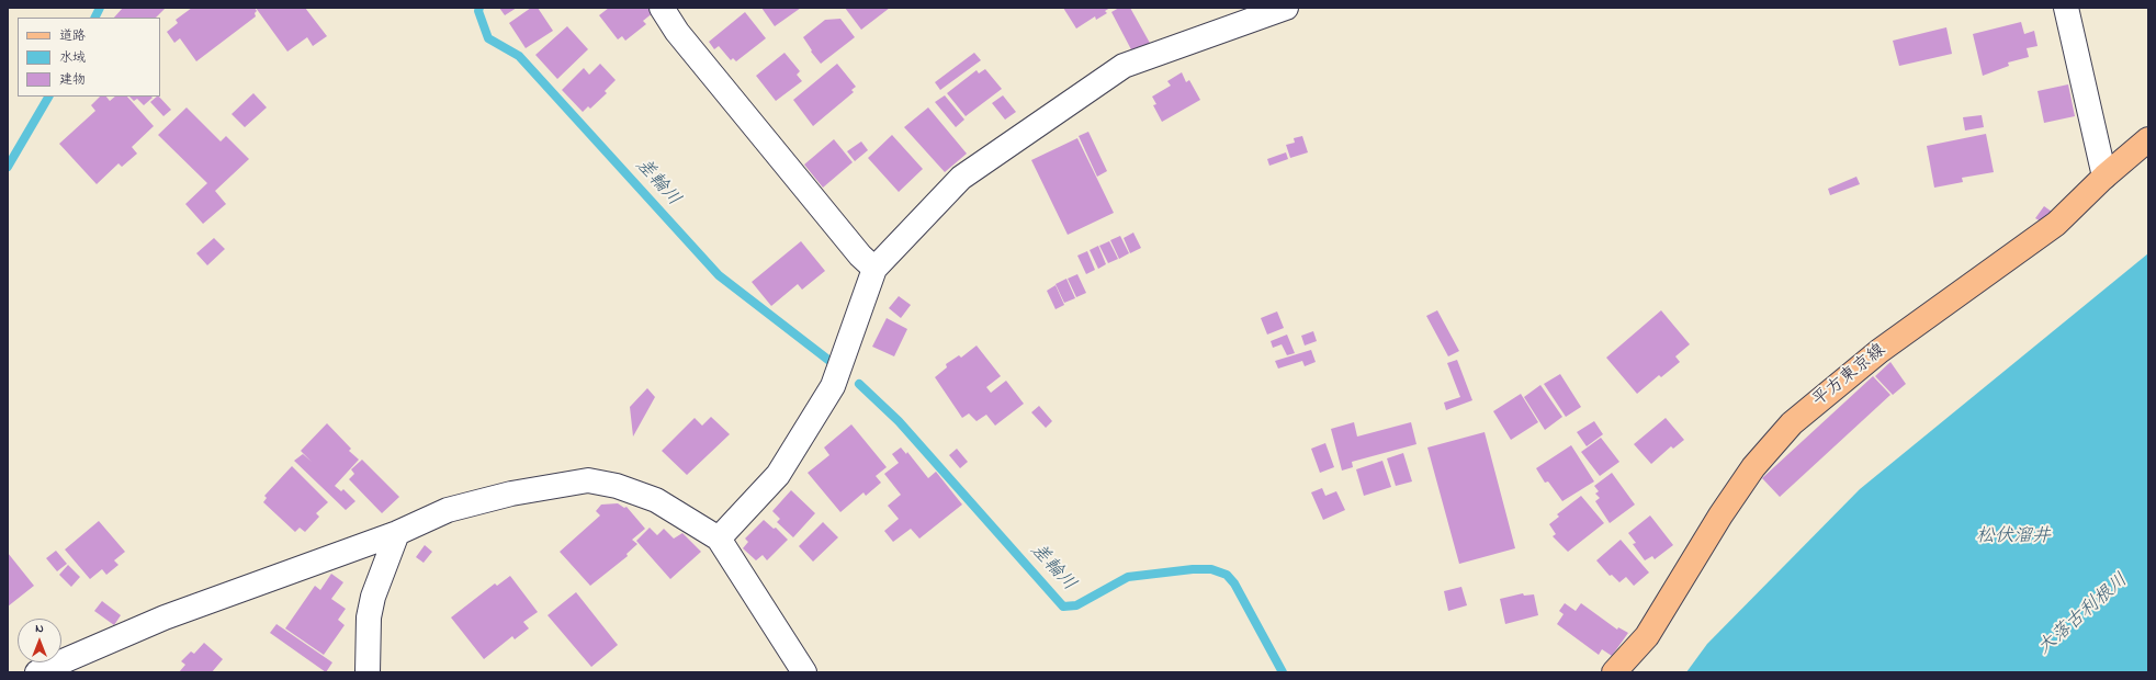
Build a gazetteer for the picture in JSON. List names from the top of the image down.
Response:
{
  "streets": {
    "main road": ["平方東京線"]
  },
  "water": ["差輪川", "松伏溜井", "大落古利根川"],
  "legend": ["道路", "水域", "建物"],
  "north": "top"
}
